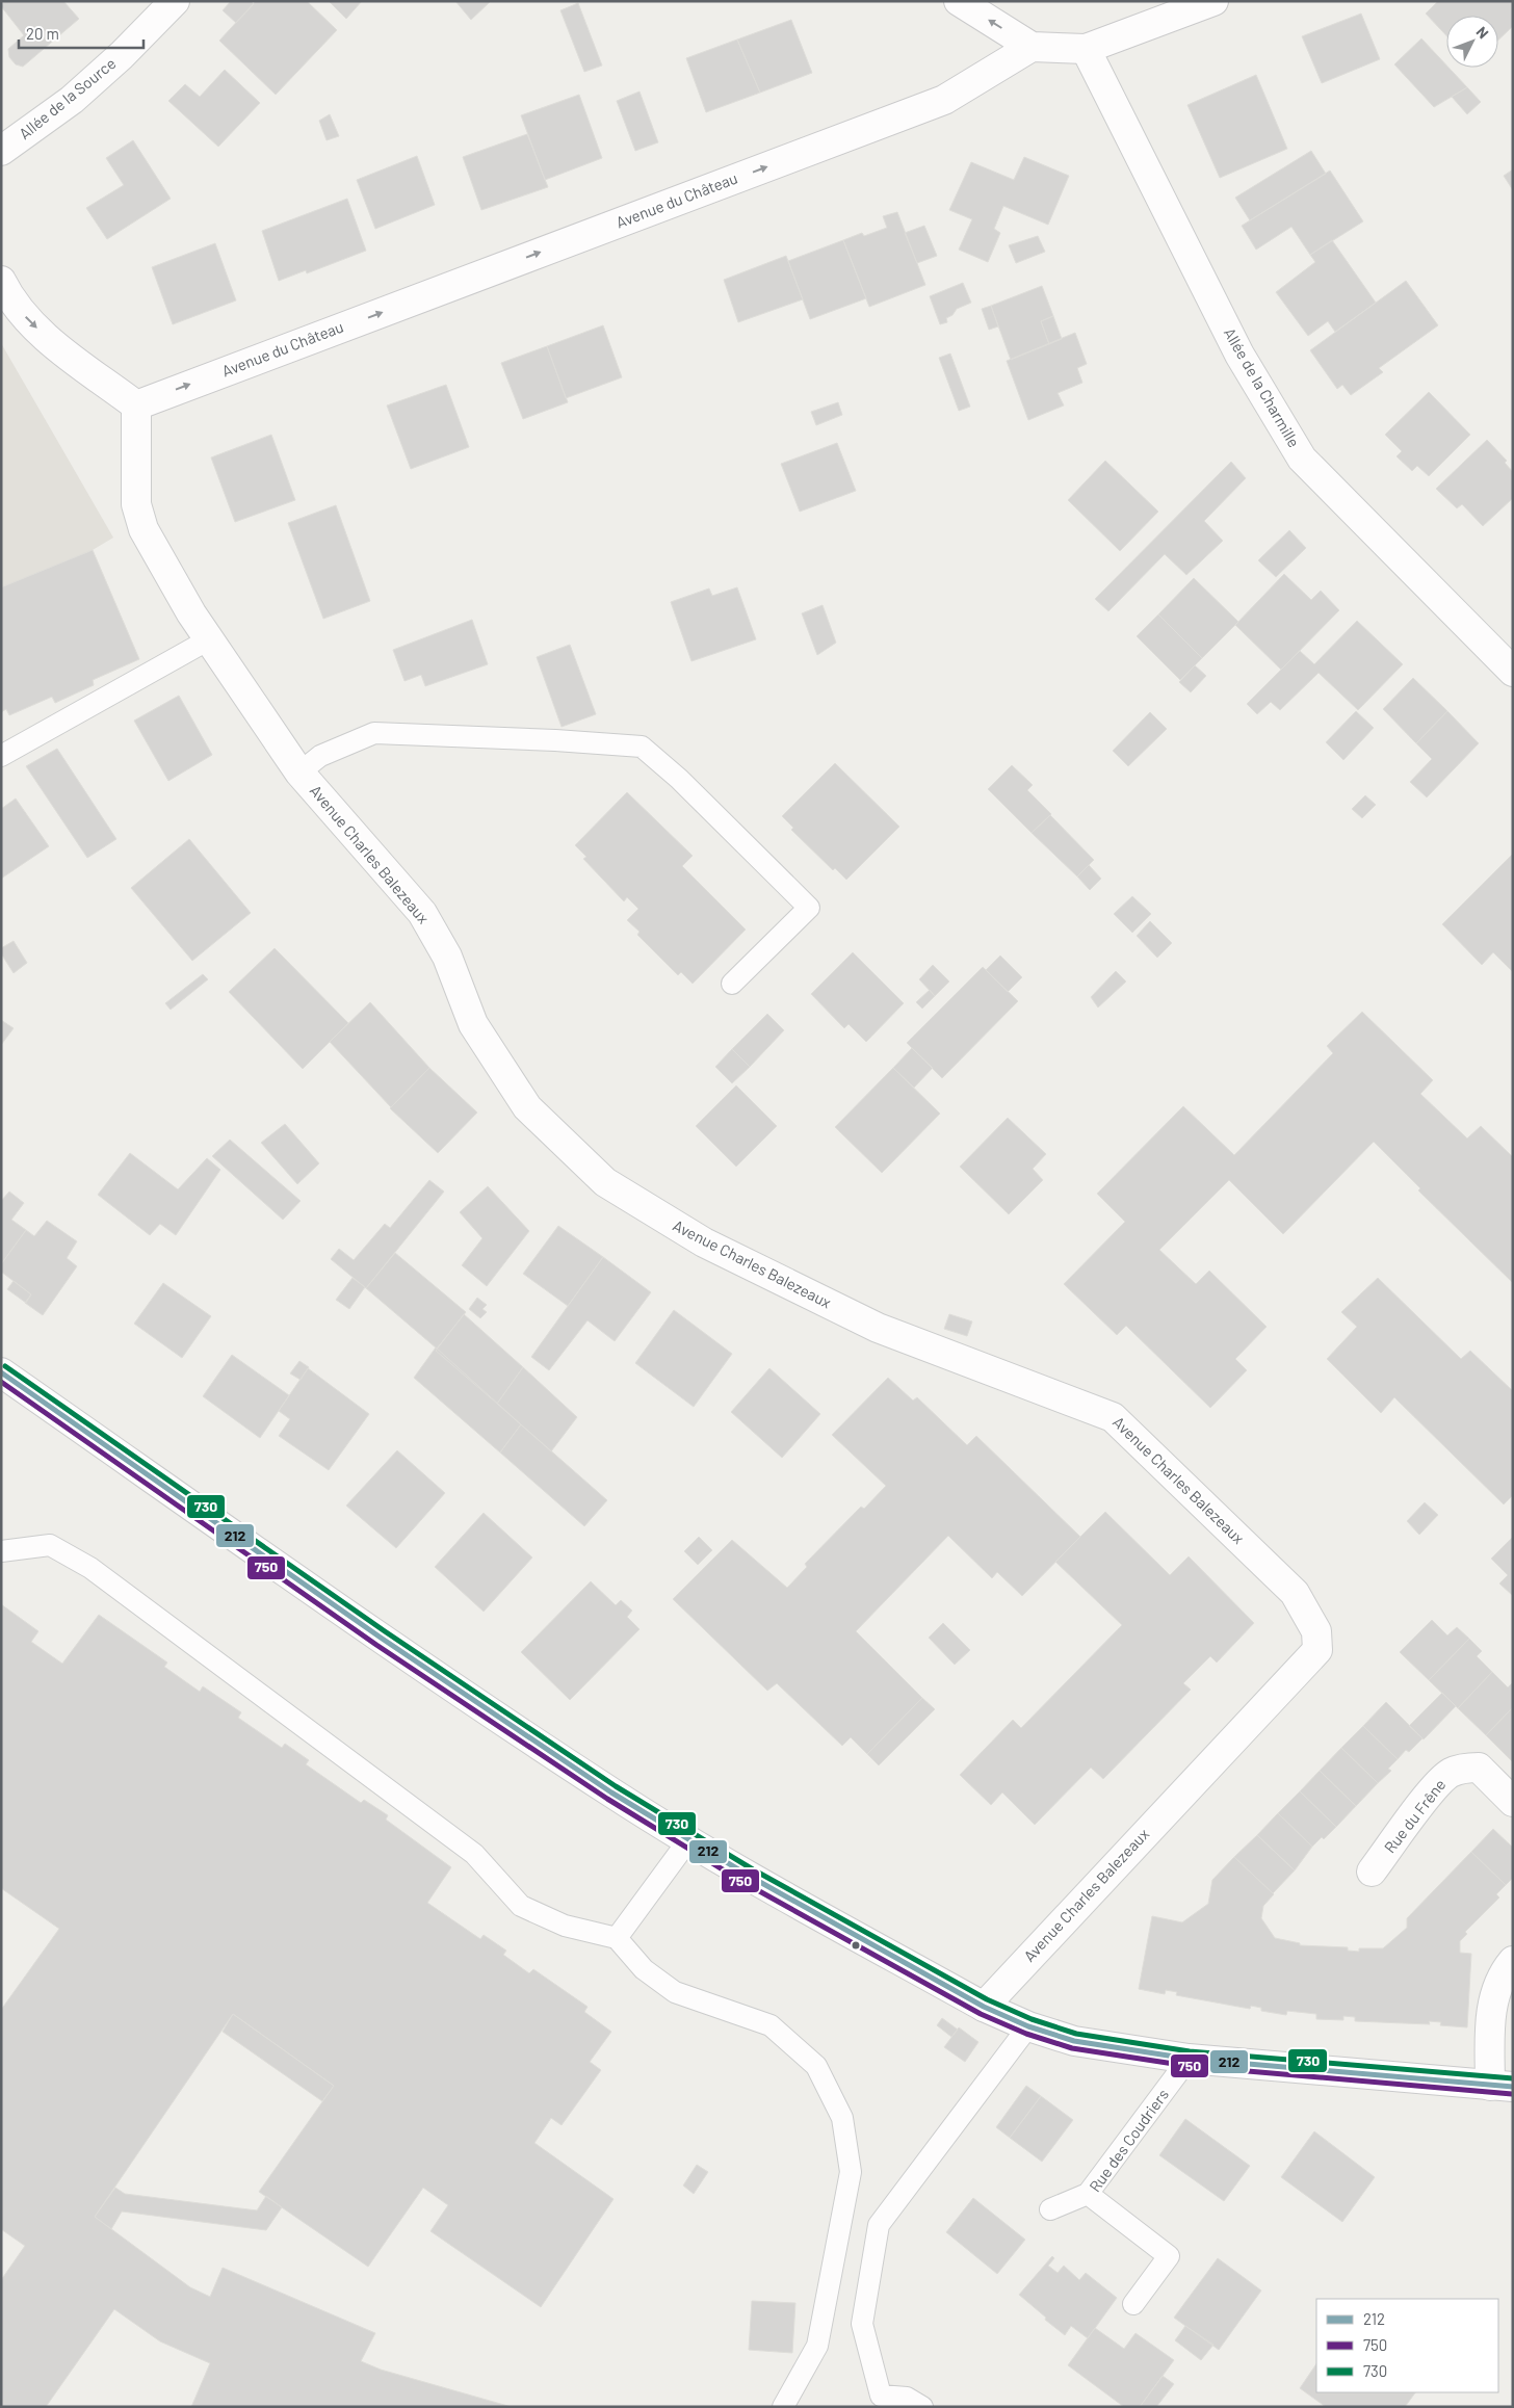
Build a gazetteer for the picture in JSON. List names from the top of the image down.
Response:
{
  "streets": {
    "street": [
      "Allée de la Source",
      "Avenue du Château",
      "Allée de la Charmille",
      "Avenue Charles Balezeaux",
      "Rue du Frêne"
    ],
    "lane": ["Rue des Coudriers"]
  },
  "crossings": [
    ["Avenue du Château", "Avenue Charles Balezeaux"]
  ],
  "one_way": ["Avenue du Château"],
  "lines": ["transit line 730", "transit line 212", "transit line 750"],
  "legend": ["212", "750", "730"],
  "scale_bar": "20 m",
  "north": "top right"
}
